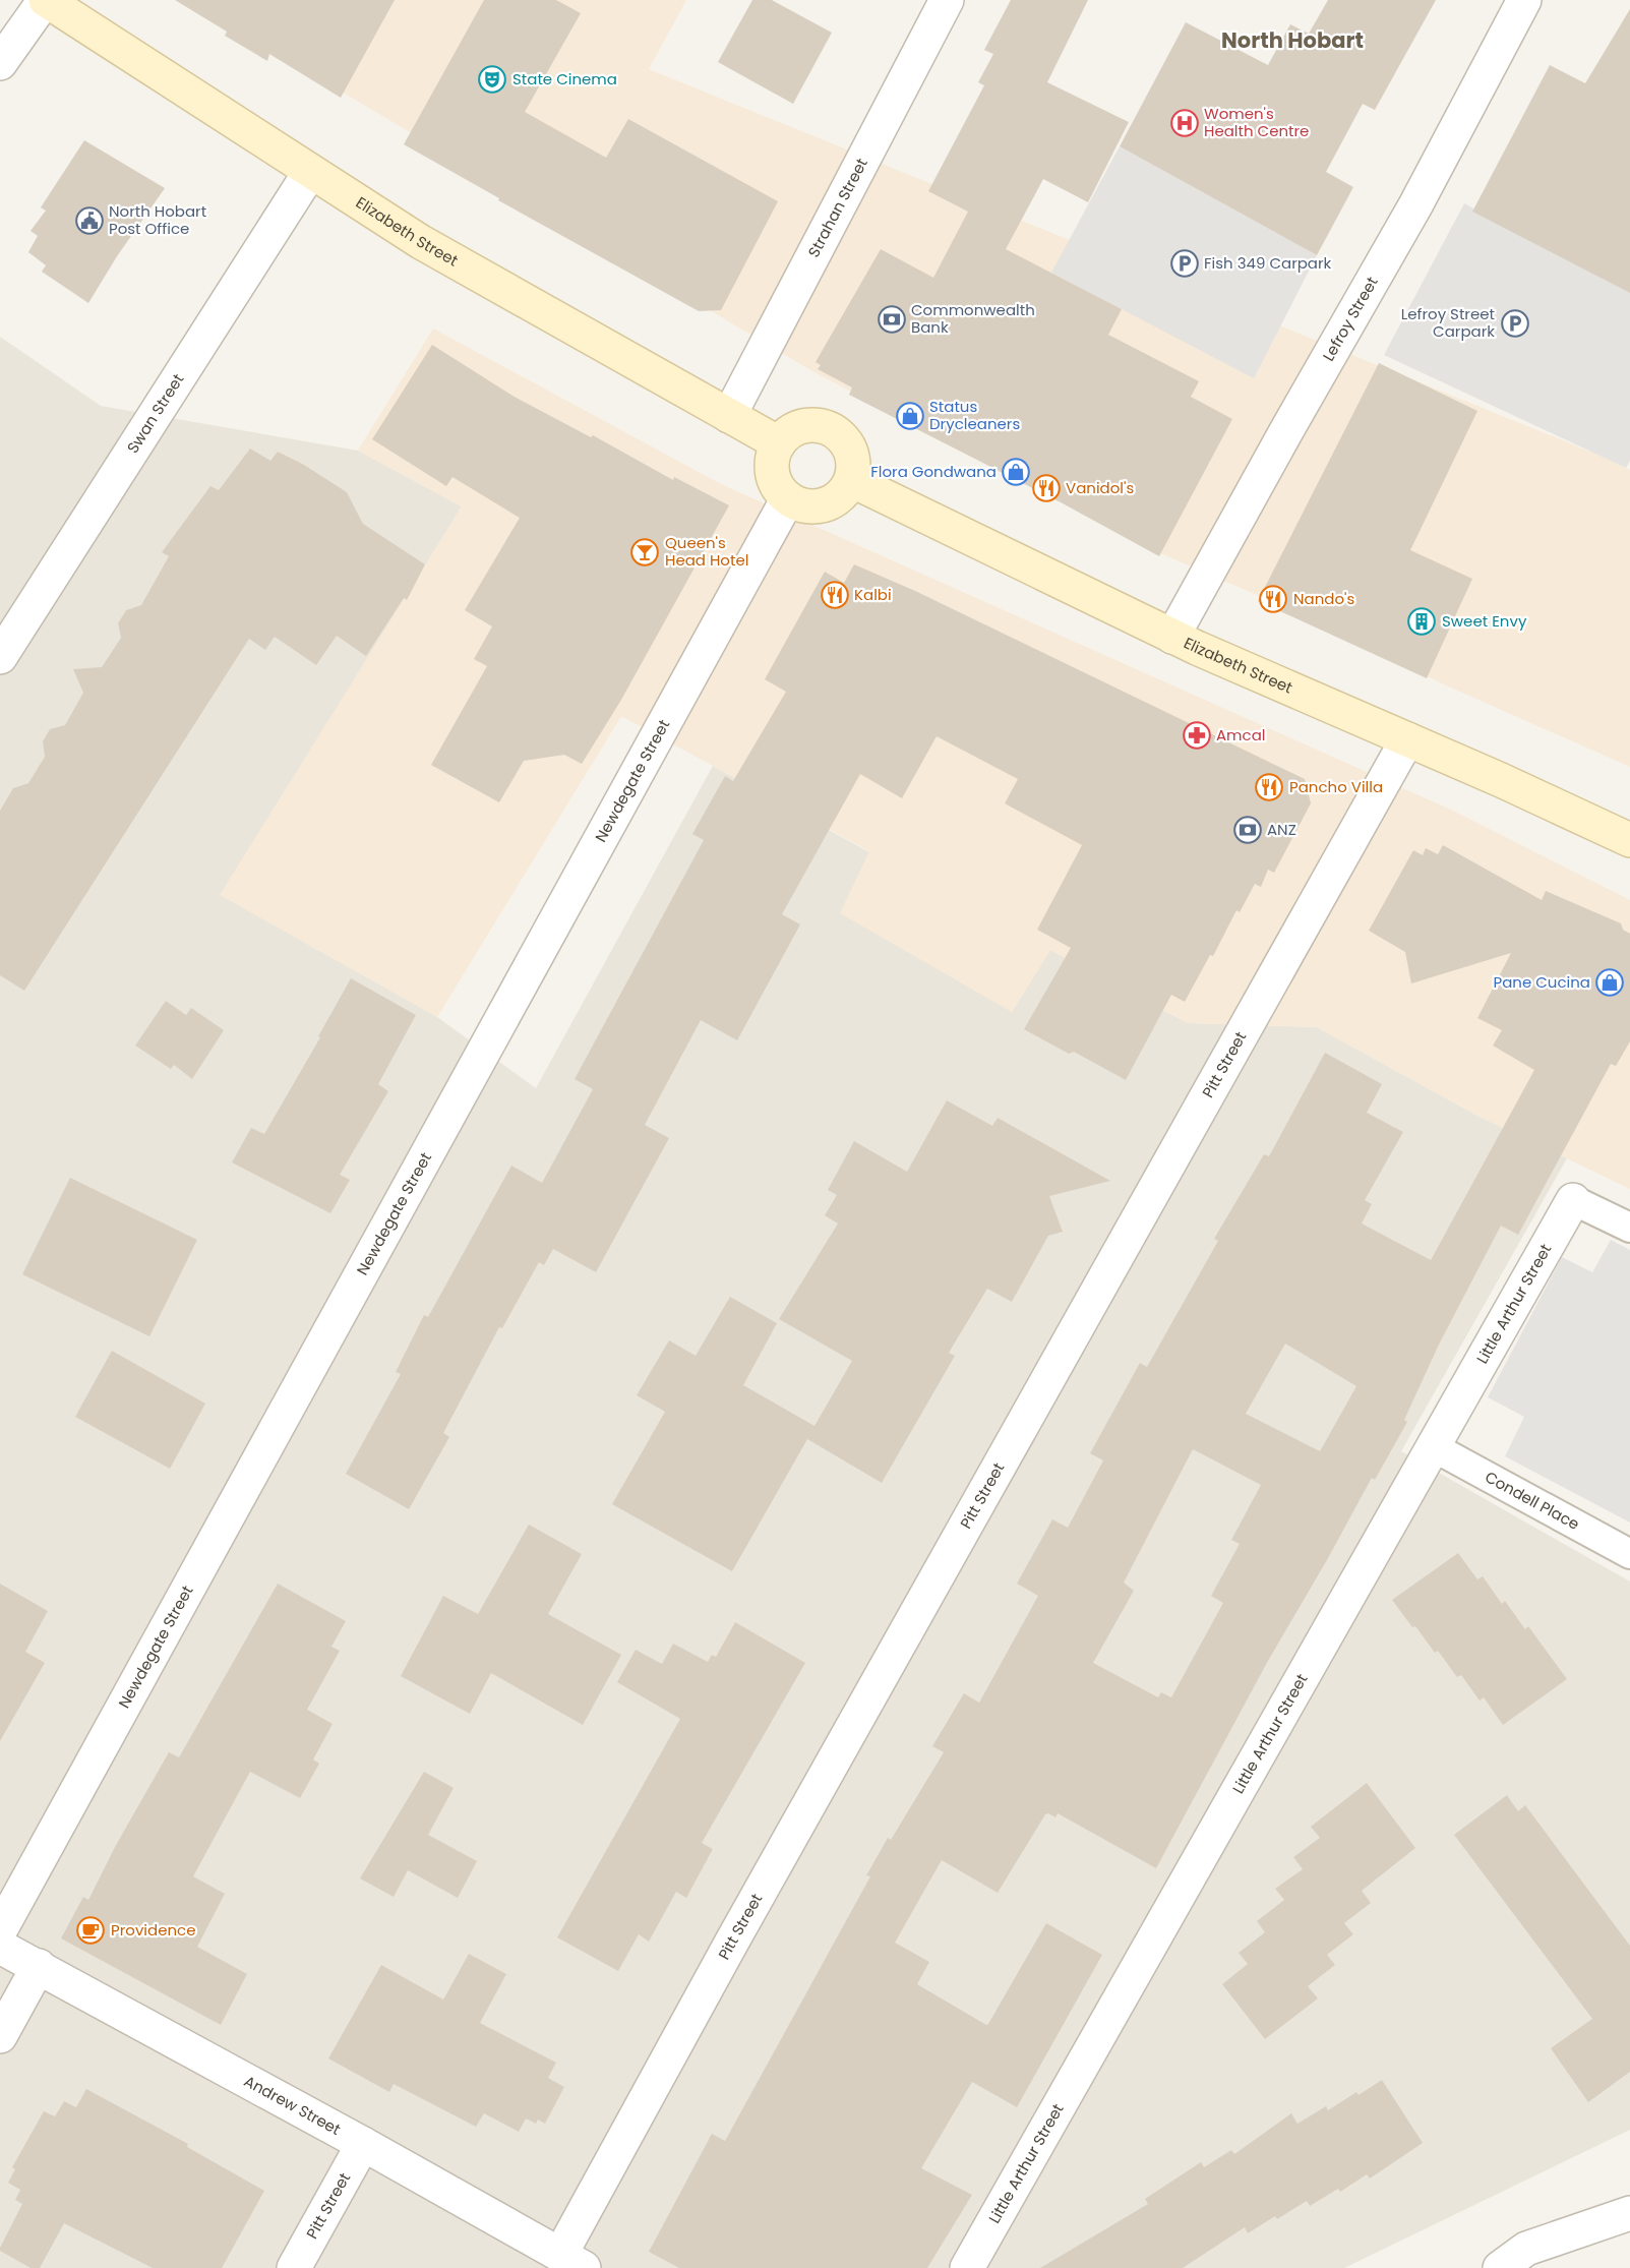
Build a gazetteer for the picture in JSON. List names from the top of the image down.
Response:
{
  "streets": {
    "main road": ["Elizabeth Street"],
    "street": [
      "Strahan Street",
      "Lefroy Street",
      "Swan Street",
      "Newdegate Street",
      "Pitt Street",
      "Little Arthur Street",
      "Andrew Street"
    ],
    "lane": ["Condell Place"]
  },
  "crossings": [
    ["Strahan Street", "Elizabeth Street"],
    ["Elizabeth Street", "Lefroy Street"],
    ["Elizabeth Street", "Swan Street"],
    ["Elizabeth Street", "Newdegate Street"],
    ["Elizabeth Street", "Pitt Street"],
    ["Pitt Street", "Andrew Street"],
    ["Little Arthur Street", "Condell Place"]
  ],
  "districts": ["North Hobart"],
  "places": {
    "theatre": ["State Cinema"],
    "hospital": ["Women's Health Centre"],
    "public building": ["North Hobart Post Office"],
    "parking": ["Fish 349 Carpark", "Lefroy Street Carpark"],
    "bank": ["Commonwealth Bank", "ANZ"],
    "shop": ["Status Drycleaners", "Flora Gondwana", "Pane Cucina"],
    "restaurant": [
      "Vanidol's",
      "Kalbi",
      "Nando's",
      "Pancho Villa"
    ],
    "bar": ["Queen's Head Hotel"],
    "building": ["Sweet Envy"],
    "pharmacy": ["Amcal"],
    "cafe": ["Providence"]
  }
}
